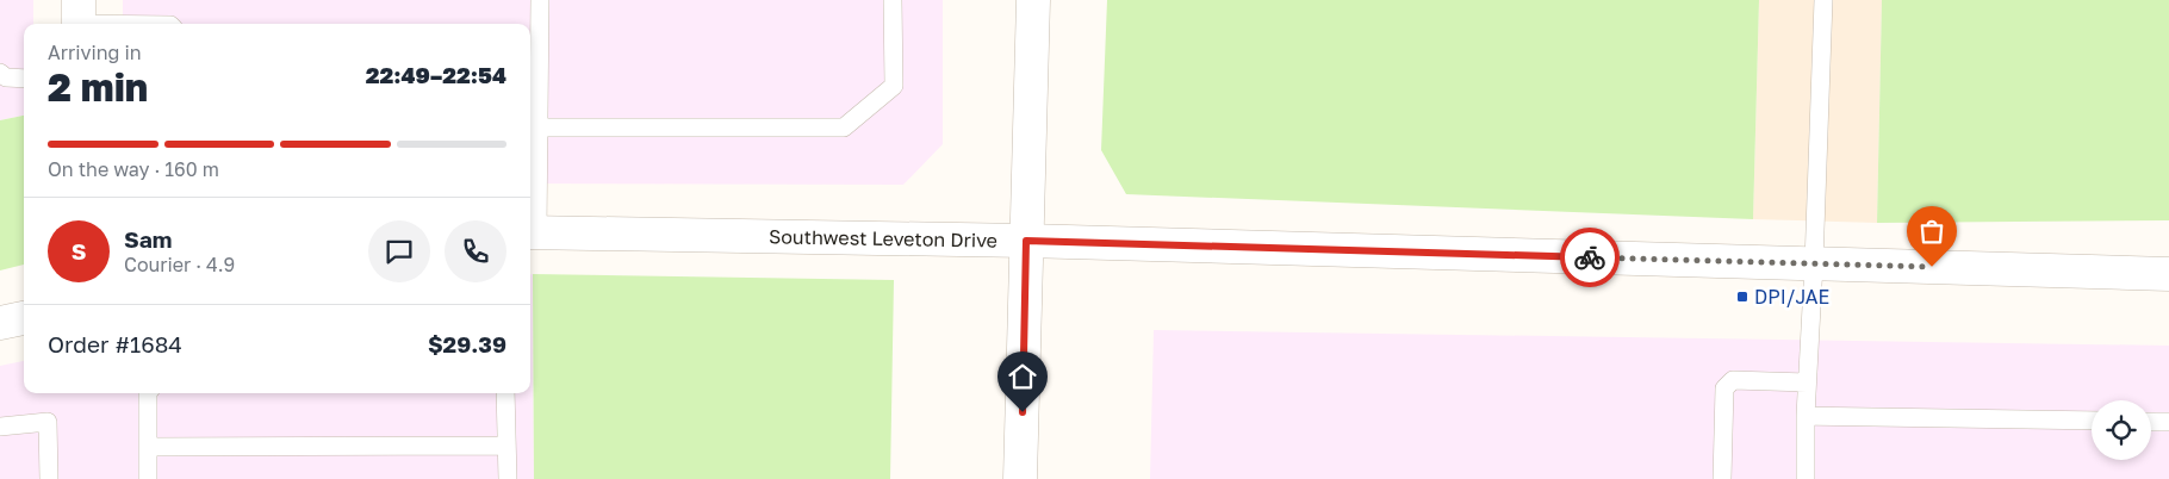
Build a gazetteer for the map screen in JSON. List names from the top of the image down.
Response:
{
  "streets": {
    "street": ["Southwest Leveton Drive"]
  },
  "places": {
    "transit": ["DPI/JAE"]
  },
  "page": {
    "heading": ["2 min", "Arriving in", "22:49–22:54"],
    "panel": [
      "Sam",
      "Courier · 4.9",
      "Order #1684",
      "$29.39"
    ],
    "bar": "On the way · 160 m",
    "round": "S"
  }
}
